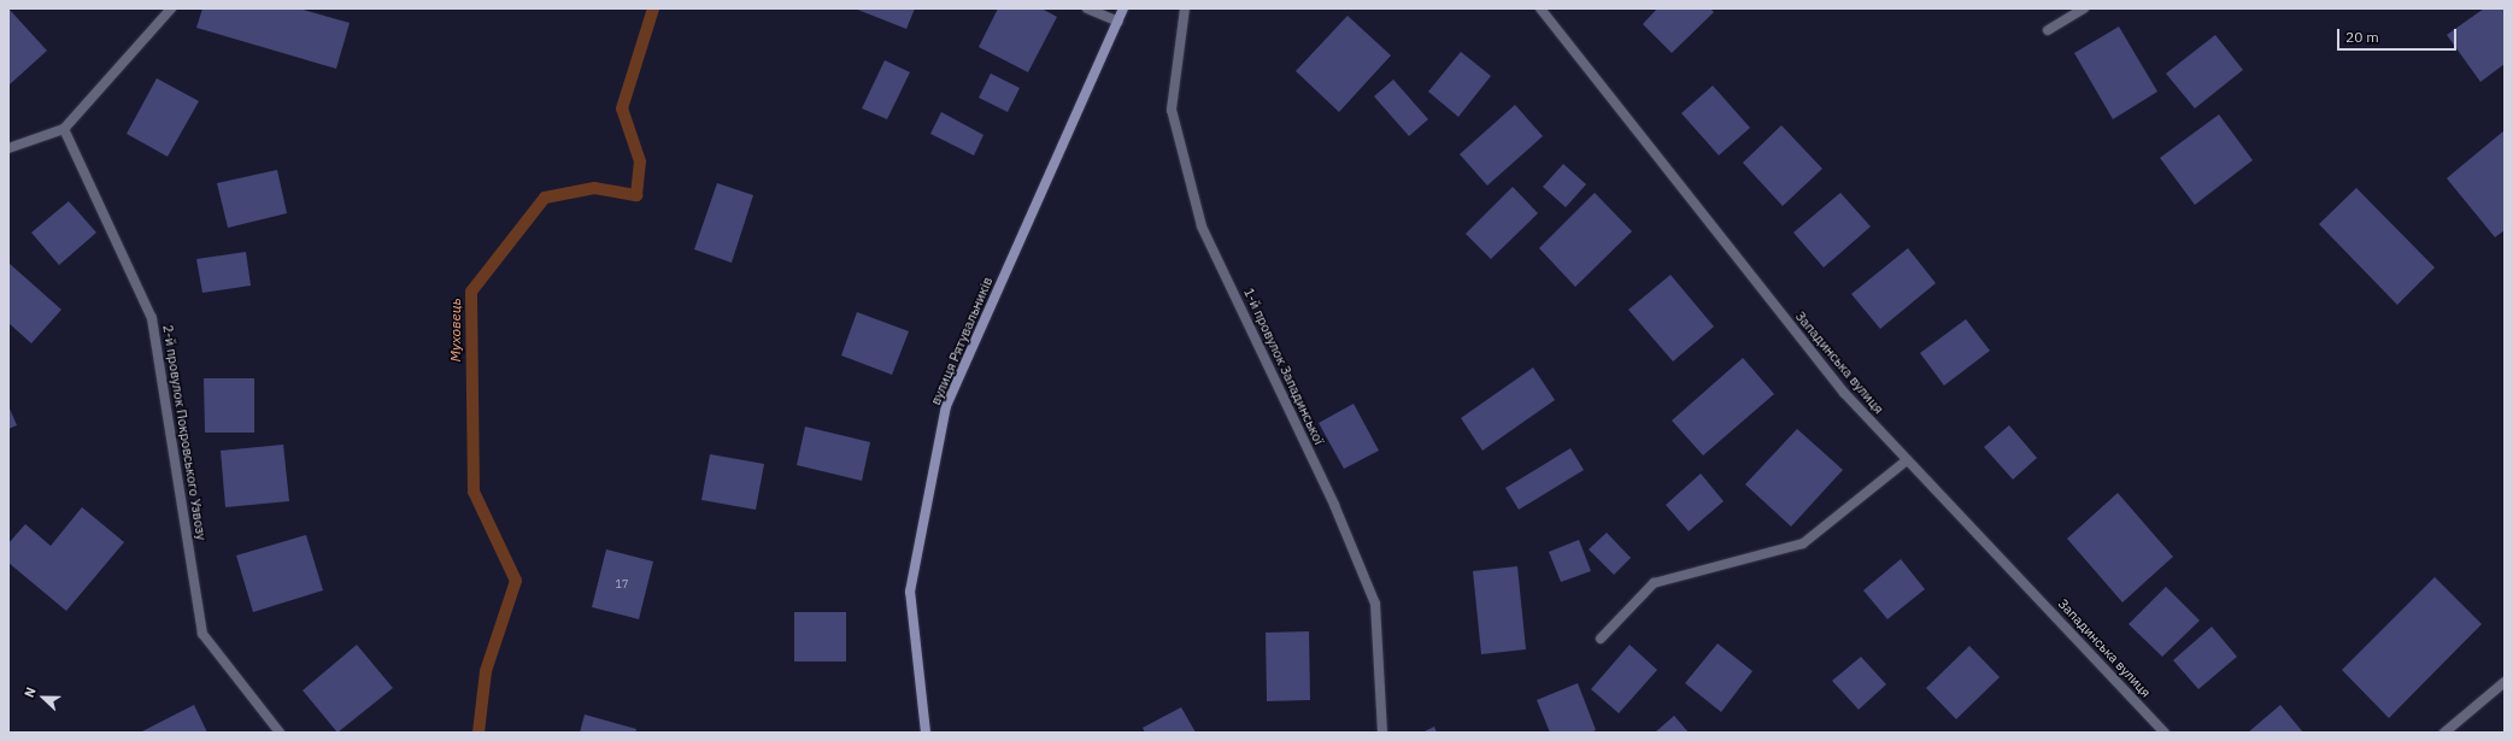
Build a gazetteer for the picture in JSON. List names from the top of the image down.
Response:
{
  "streets": {
    "main road": ["вулиця Рятувальників"],
    "street": ["Западинська вулиця", "1-й провулок Западинської", "2-й провулок Покровського Узвозу"]
  },
  "water": ["Муховець"],
  "house_numbers": ["17"],
  "scale_bar": "20 m",
  "north": "left"
}
